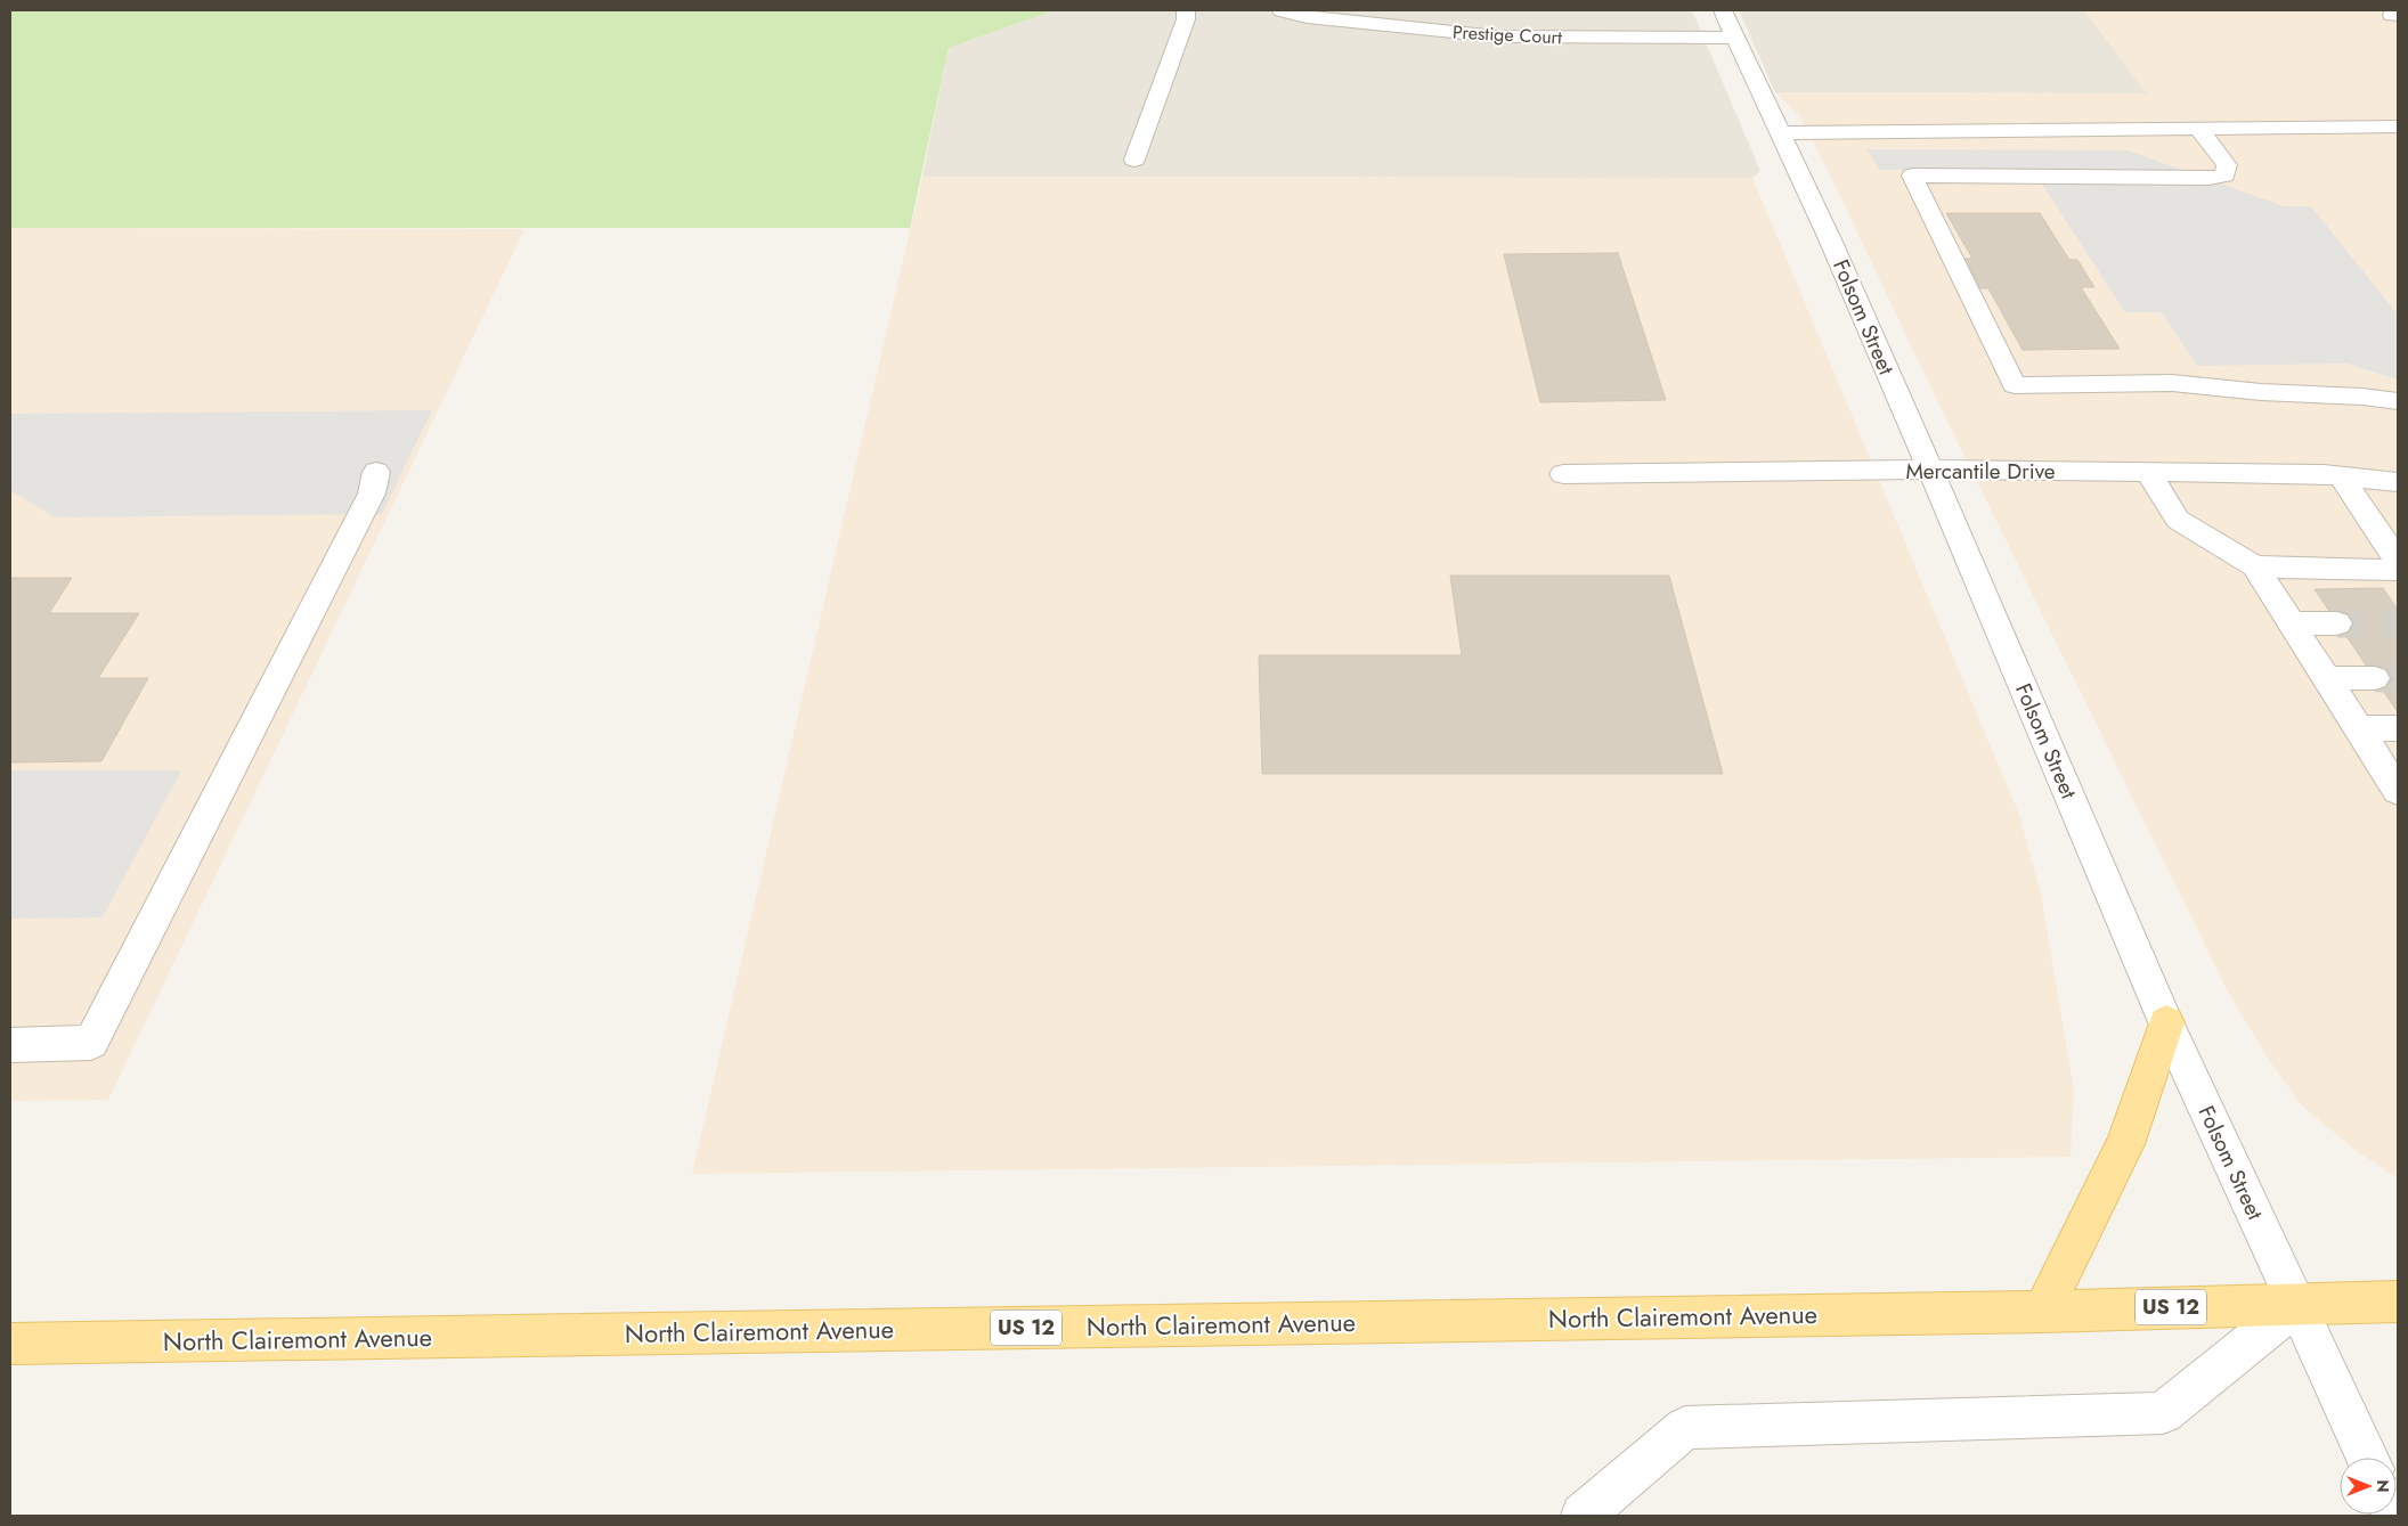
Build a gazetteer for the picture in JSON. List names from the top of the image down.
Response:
{
  "streets": {
    "main road": ["US 12", "North Clairemont Avenue"],
    "street": ["Prestige Court", "Folsom Street", "Mercantile Drive"]
  },
  "crossings": [
    ["Prestige Court", "Folsom Street"],
    ["Folsom Street", "Mercantile Drive"],
    ["Folsom Street", "North Clairemont Avenue"]
  ],
  "north": "right"
}
